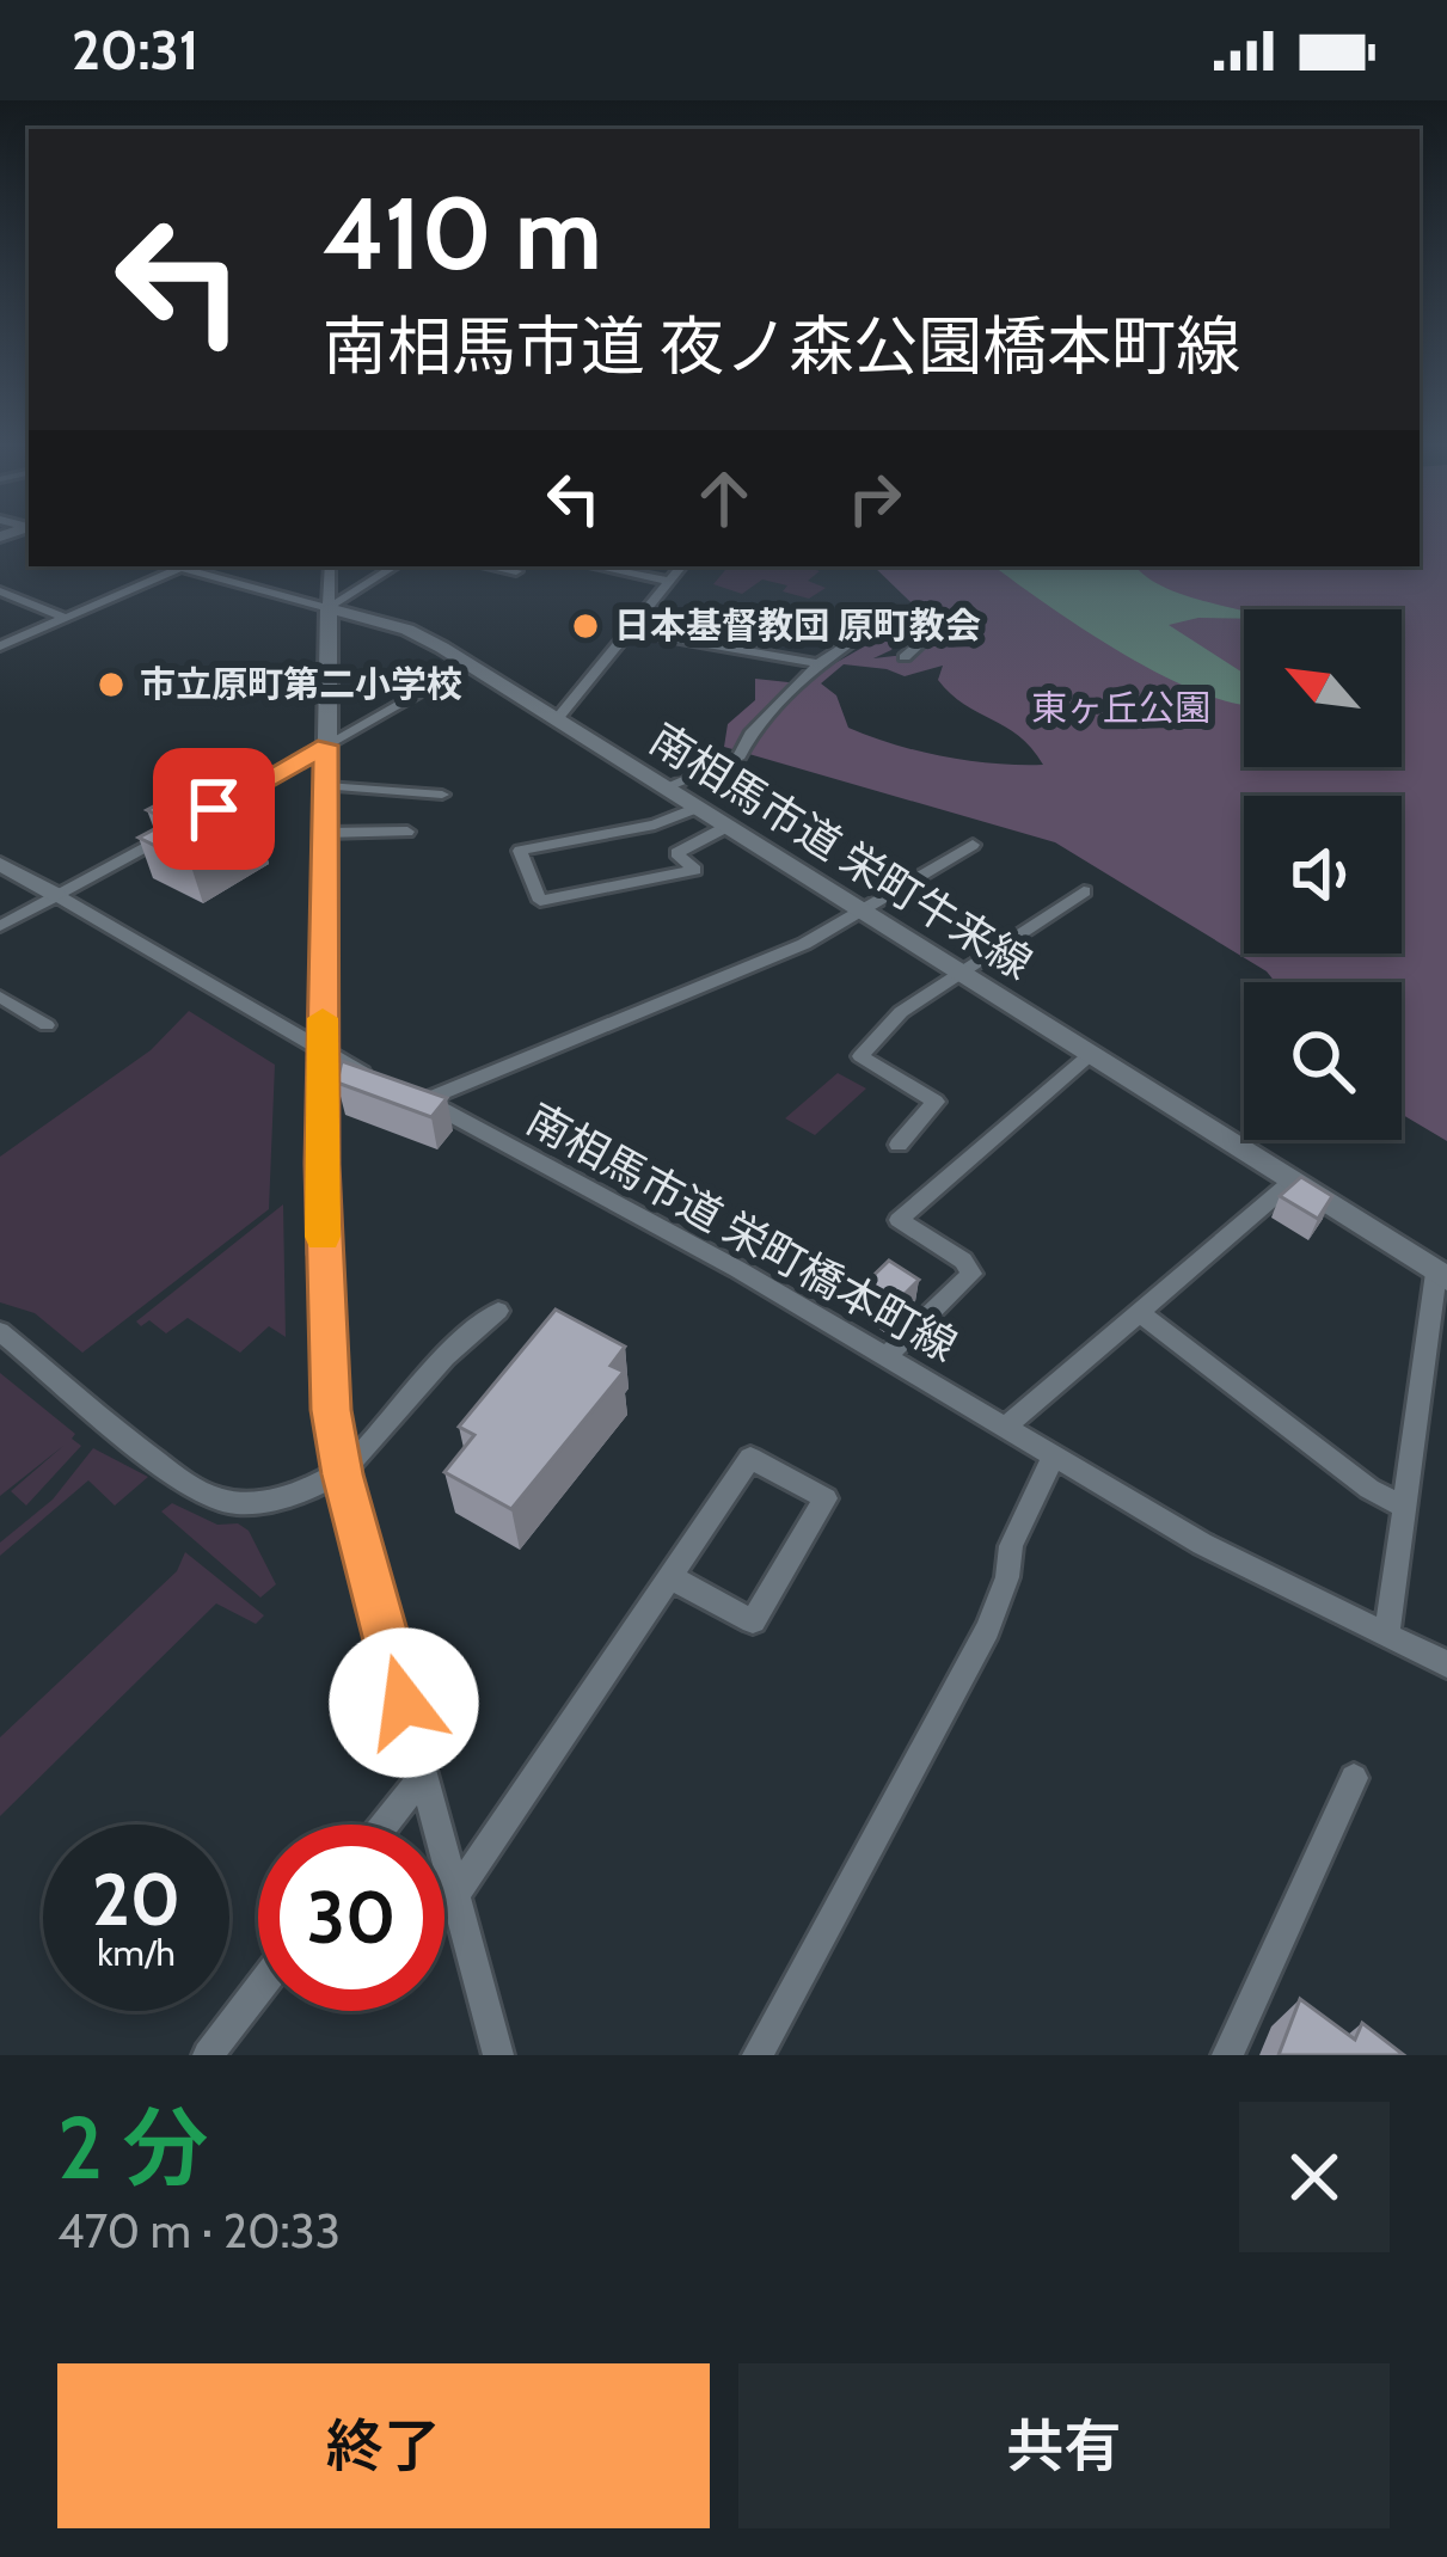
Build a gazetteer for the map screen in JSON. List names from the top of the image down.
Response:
{
  "streets": {
    "street": ["南相馬市道 栄町牛来線", "南相馬市道 栄町橋本町線"]
  },
  "parks": ["東ヶ丘公園"],
  "places": ["日本基督教団 原町教会", "市立原町第二小学校"],
  "north": "top left",
  "page": {
    "status": "20:31",
    "turn": ["410 m", "南相馬市道 夜ノ森公園橋本町線"],
    "speed": "20 km/h",
    "limit": "30",
    "heading": ["2 分", "470 m · 20:33"],
    "buttons": ["終了", "共有"]
  }
}
